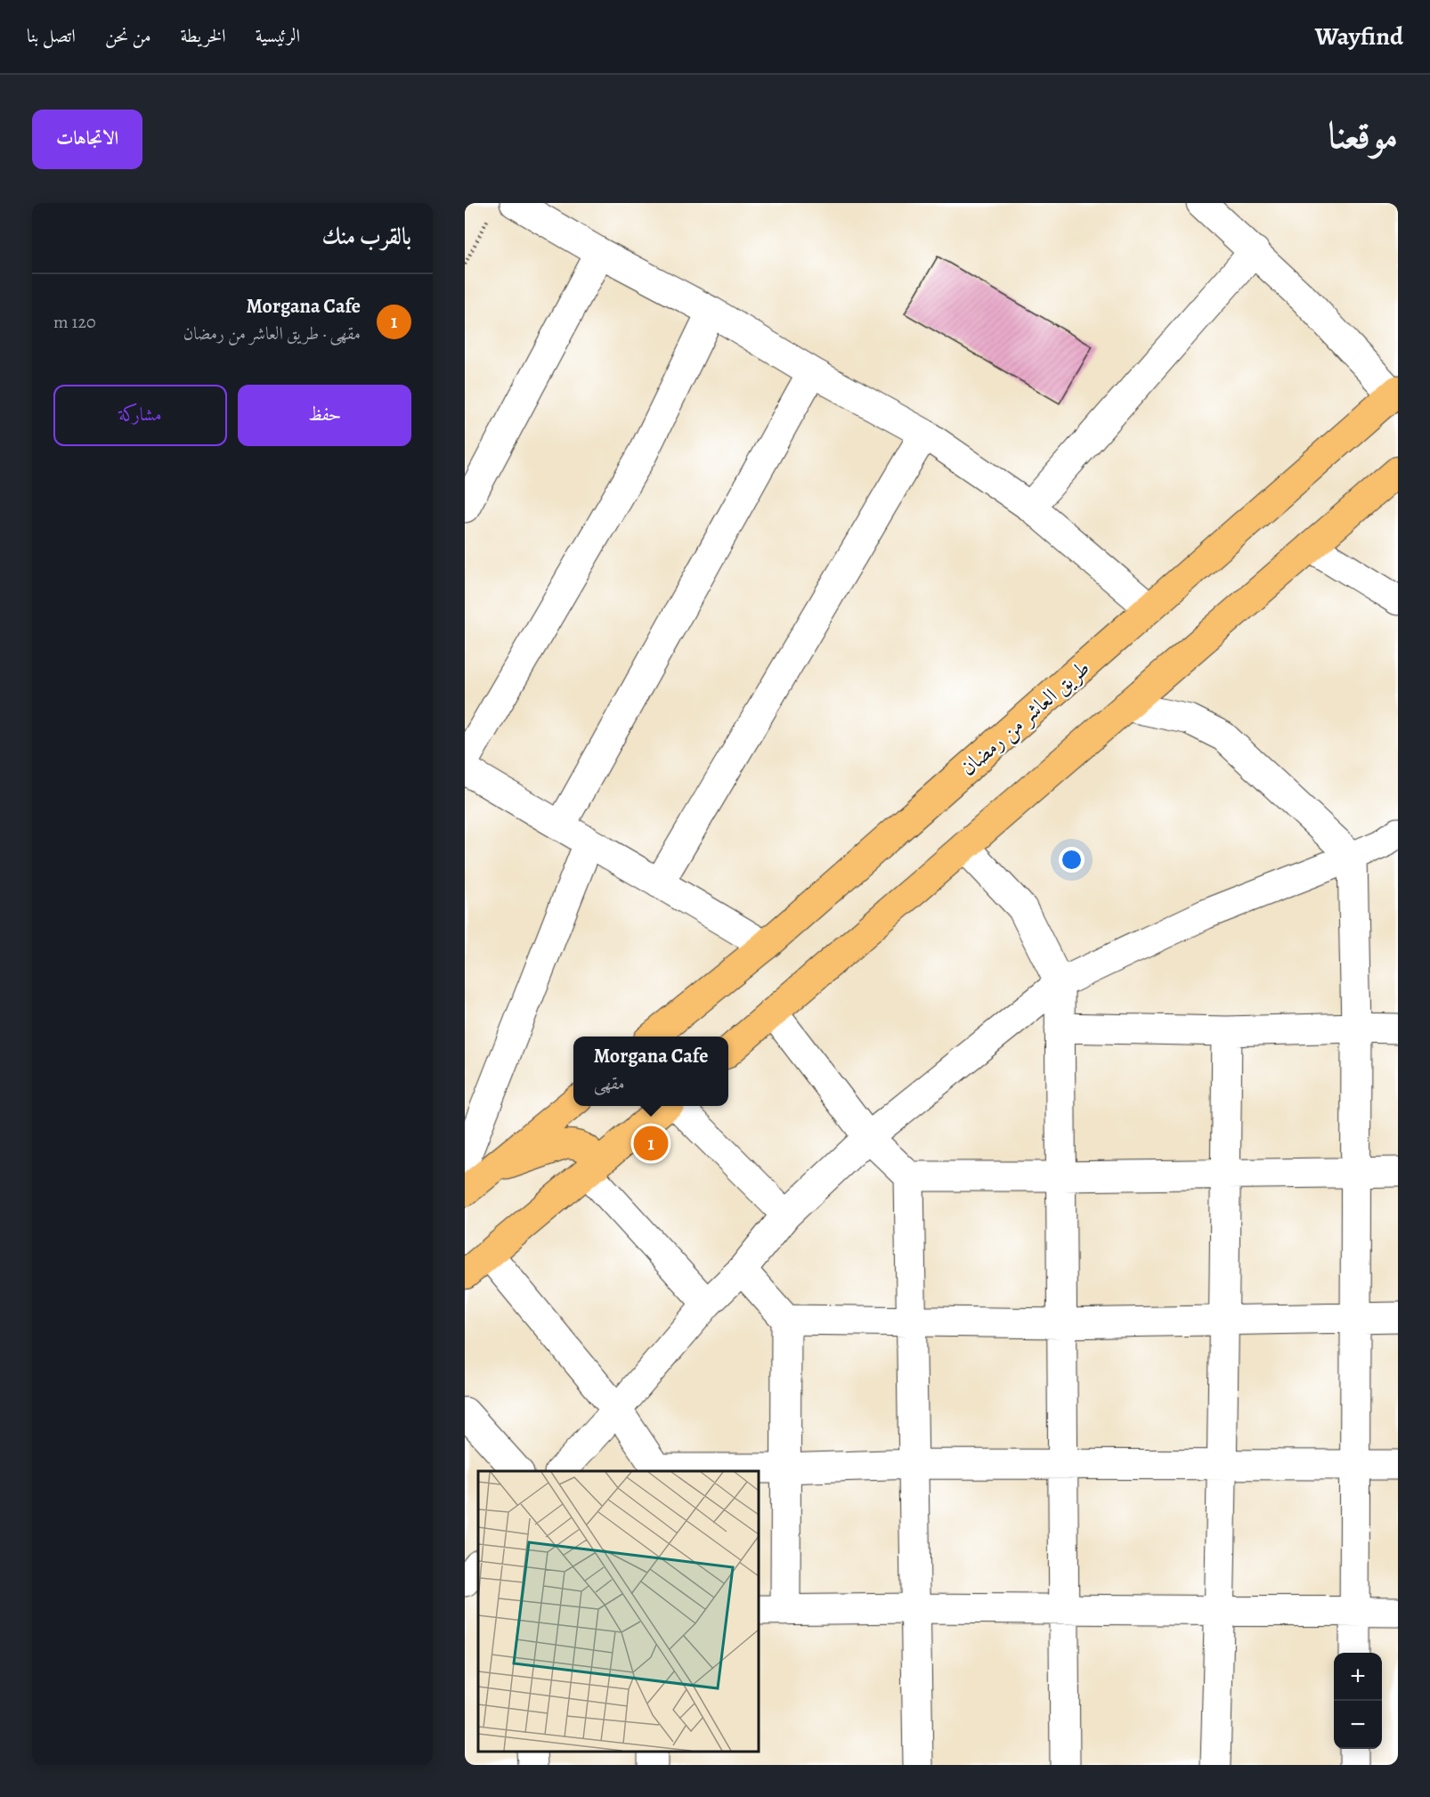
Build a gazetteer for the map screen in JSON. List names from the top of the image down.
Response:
{
  "streets": {
    "main road": ["طريق العاشر من رمضان"]
  },
  "page": {
    "header": "Wayfind",
    "nav": [
      "الرئيسية",
      "الخريطة",
      "من نحن",
      "اتصل بنا"
    ],
    "title": "موقعنا",
    "buttons": [
      "الاتجاهات",
      ["حفظ", "مشاركة"]
    ],
    "heading": "بالقرب منك",
    "list": [
      {
        "mark": "1",
        "name": "Morgana Cafe",
        "note": "مقهى · طريق العاشر من رمضان",
        "value": "120 m"
      }
    ],
    "popup": ["Morgana Cafe", "مقهى"],
    "pins": "1",
    "map_buttons": ["+", "−"]
  }
}
